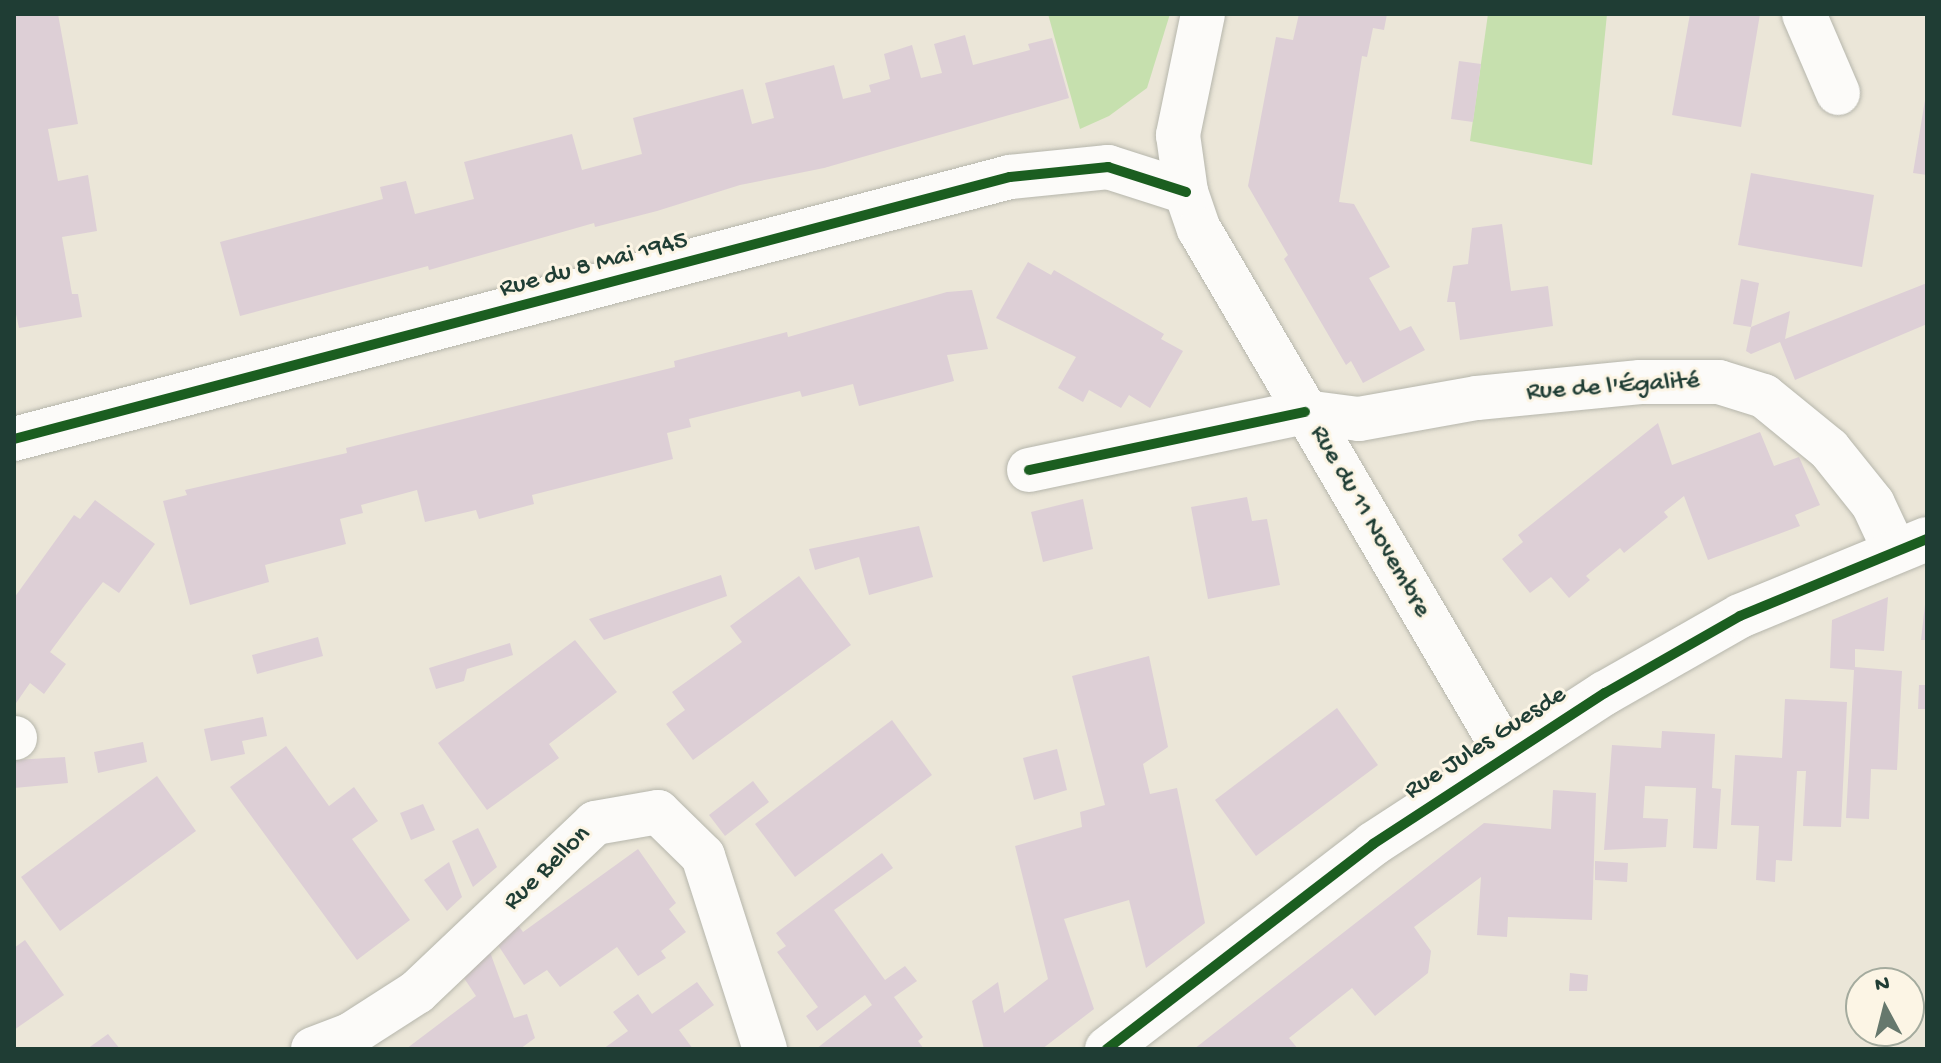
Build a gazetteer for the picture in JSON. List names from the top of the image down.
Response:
{
  "streets": {
    "street": [
      "Rue du 8 Mai 1945",
      "Rue de l'Égalité",
      "Rue du 11 Novembre",
      "Rue Jules Guesde",
      "Rue Bellon"
    ]
  },
  "crossings": [
    ["Rue du 8 Mai 1945", "Rue du 11 Novembre"],
    ["Rue de l'Égalité", "Rue du 11 Novembre"],
    ["Rue de l'Égalité", "Rue Jules Guesde"],
    ["Rue du 11 Novembre", "Rue Jules Guesde"]
  ],
  "north": "top"
}
